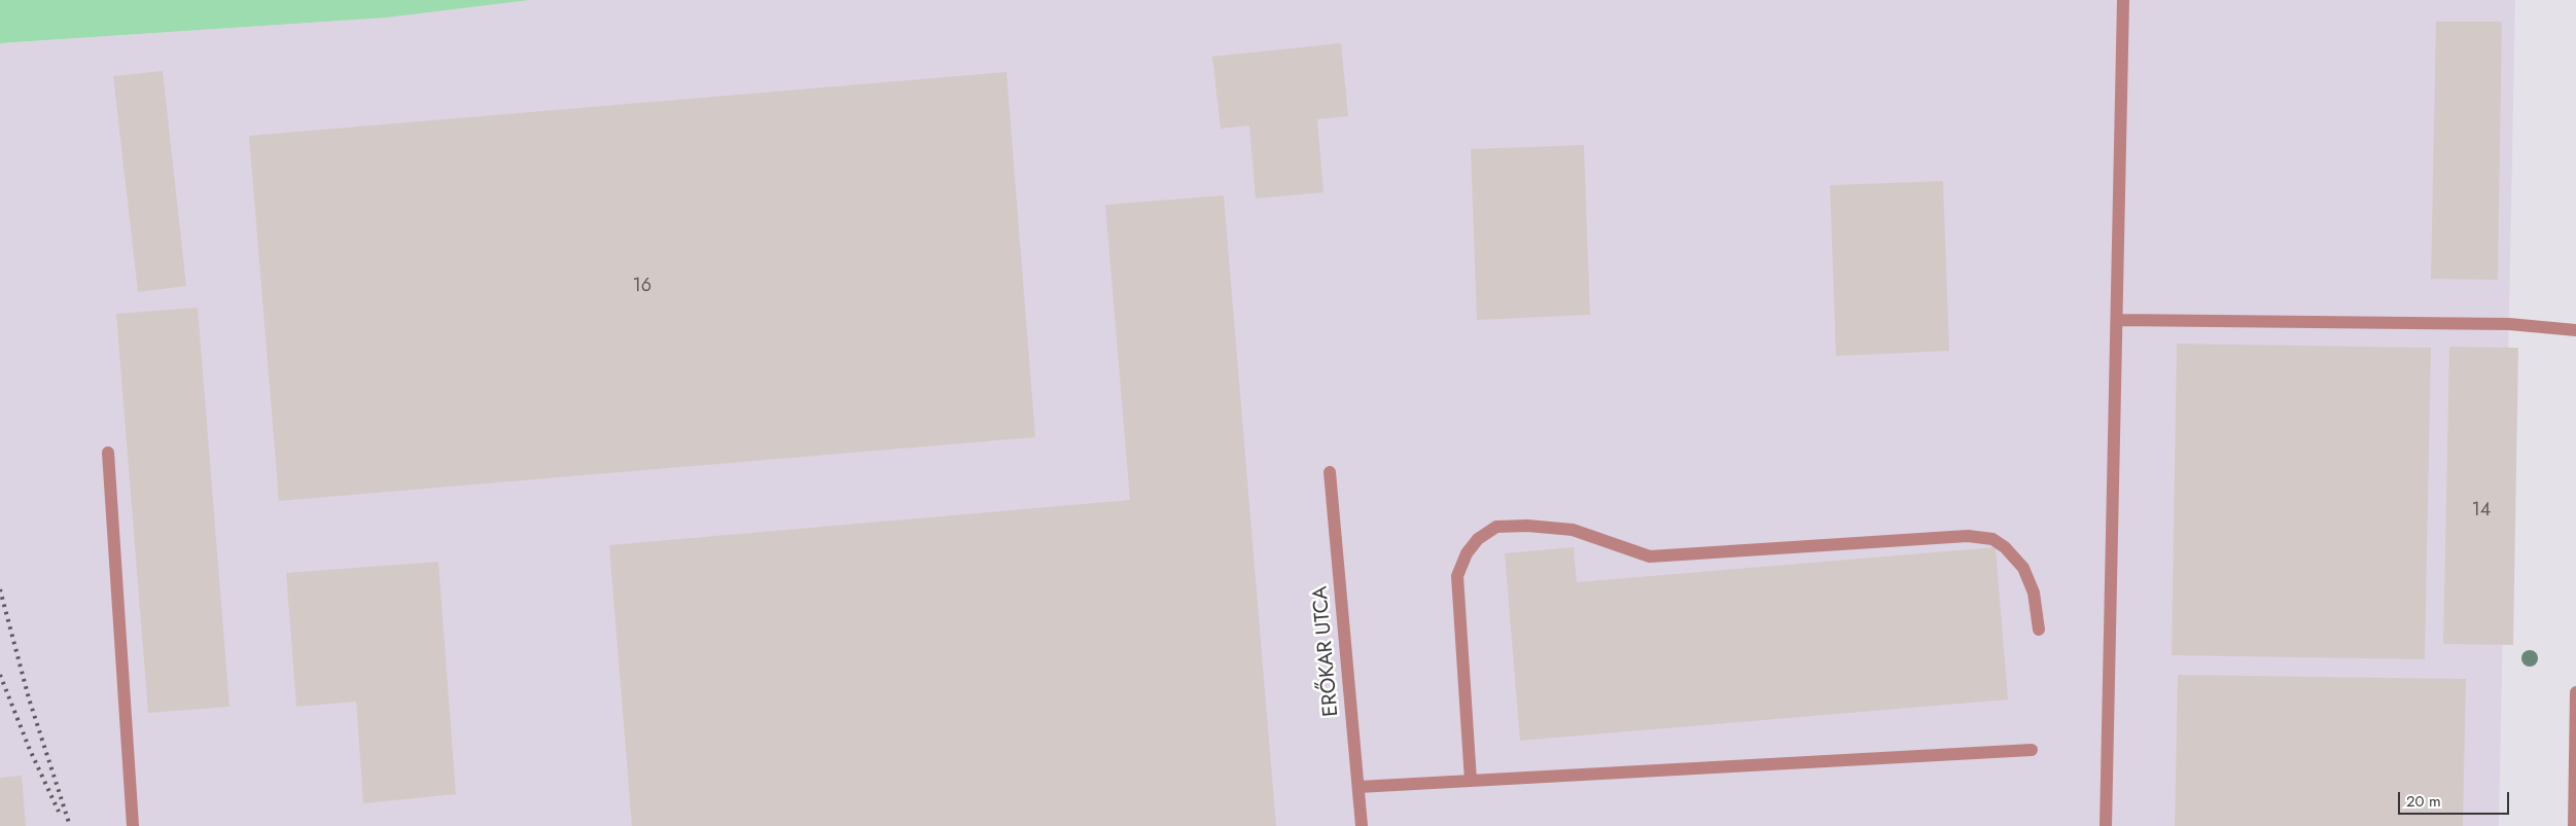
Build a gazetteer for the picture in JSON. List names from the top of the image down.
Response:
{
  "streets": {
    "street": ["ERŐKAR UTCA"]
  },
  "house_numbers": ["16", "14"],
  "scale_bar": "20 m"
}
